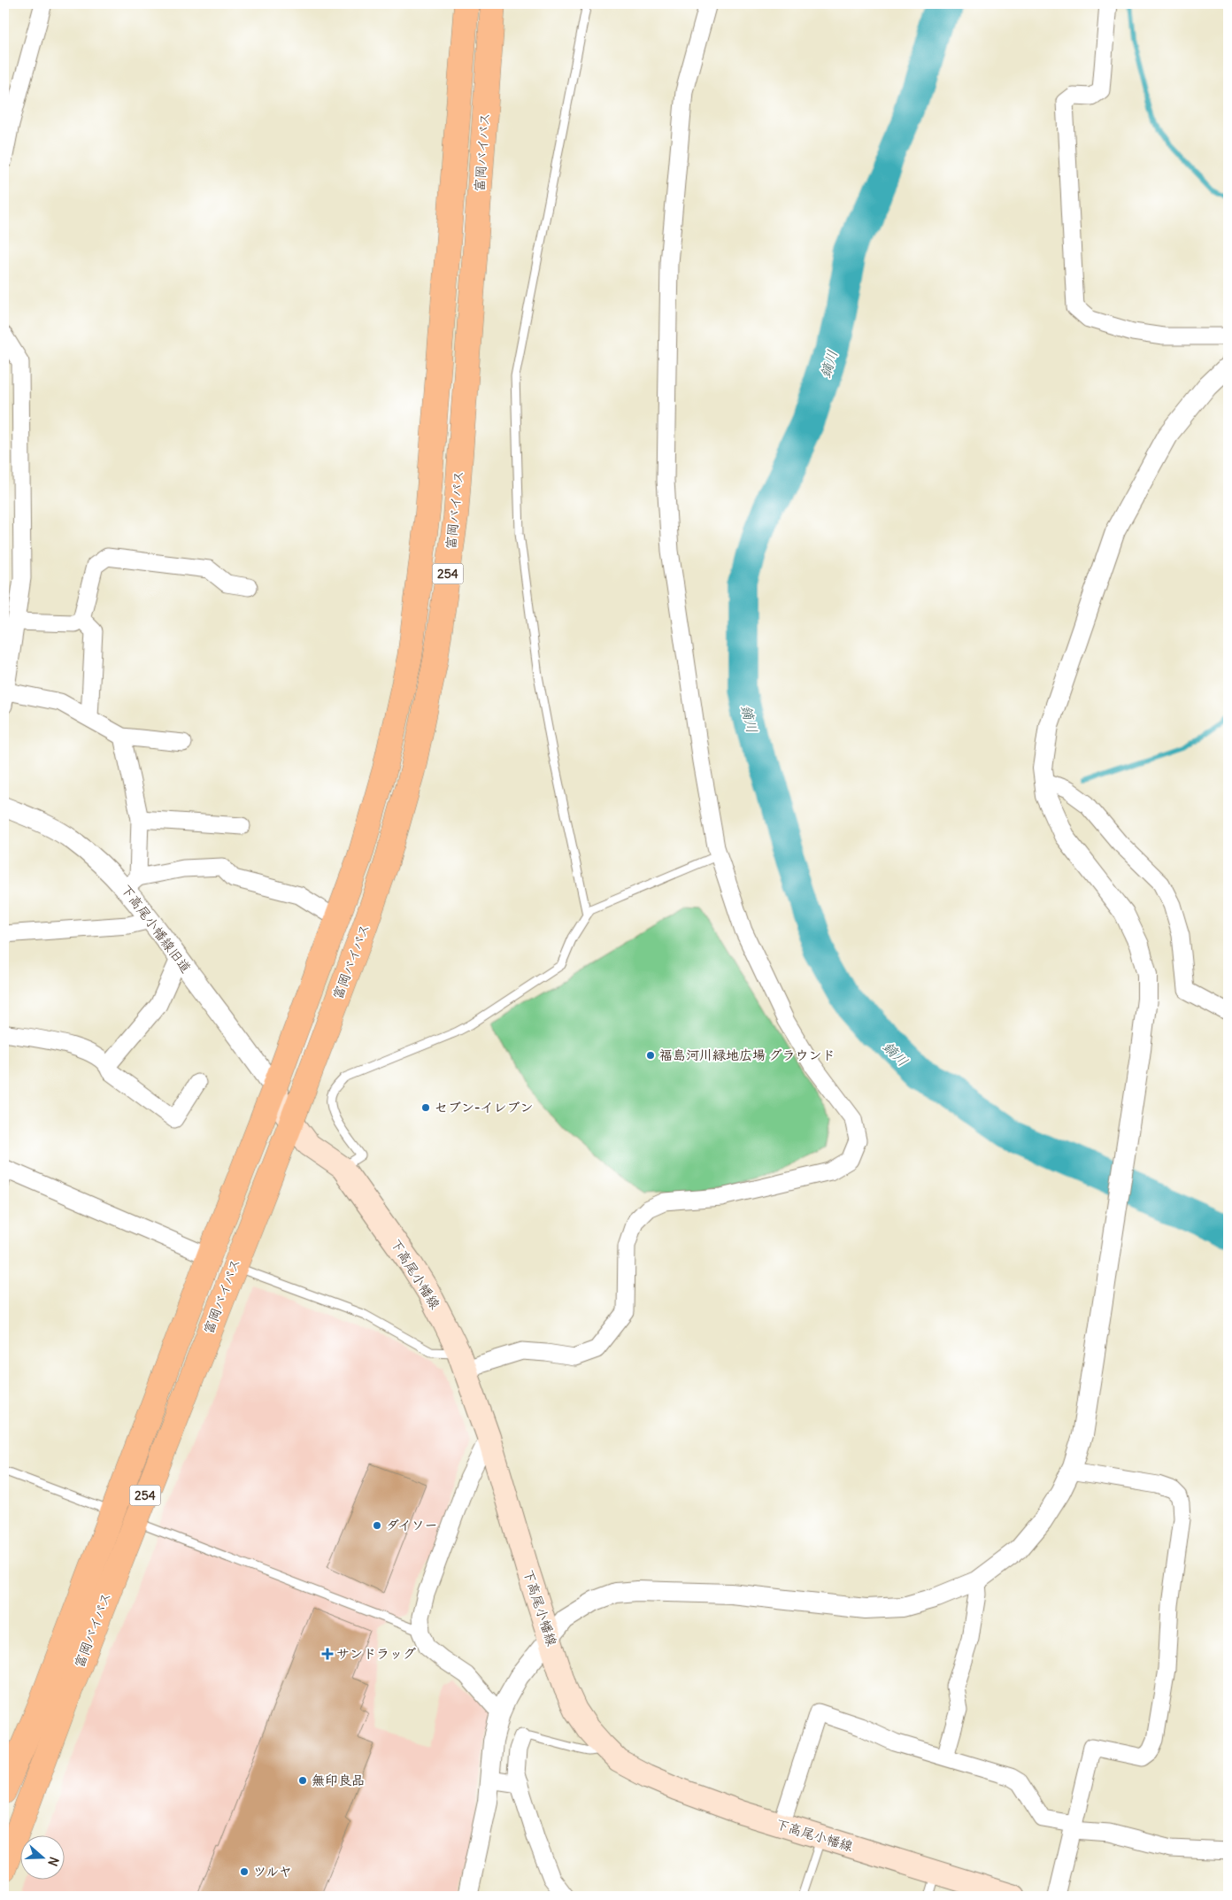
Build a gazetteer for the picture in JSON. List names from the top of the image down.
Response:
{
  "streets": {
    "highway": ["富岡バイパス", "254"],
    "main road": ["下高尾小幡線"],
    "street": ["下高尾小幡線旧道"]
  },
  "crossings": [
    ["富岡バイパス", "下高尾小幡線旧道"],
    ["富岡バイパス", "下高尾小幡線"],
    ["下高尾小幡線旧道", "下高尾小幡線"]
  ],
  "water": ["鏑川"],
  "places": {
    "other": [
      "福島河川緑地広場 グラウンド",
      "セブン-イレブン",
      "ダイソー",
      "無印良品",
      "ツルヤ"
    ],
    "health": ["サンドラッグ"]
  },
  "north": "right"
}
